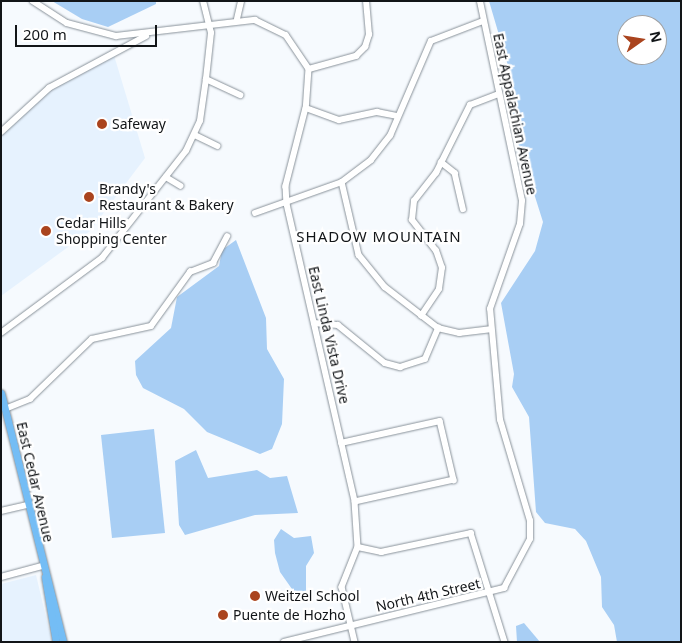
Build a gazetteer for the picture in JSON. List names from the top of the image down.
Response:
{
  "streets": {
    "main road": ["East Cedar Avenue"],
    "street": ["East Appalachian Avenue", "East Linda Vista Drive", "North 4th Street"]
  },
  "crossings": [
    ["East Appalachian Avenue", "North 4th Street"],
    ["East Linda Vista Drive", "North 4th Street"]
  ],
  "districts": ["SHADOW MOUNTAIN"],
  "places": [
    "Safeway",
    "Brandy's Restaurant & Bakery",
    "Cedar Hills Shopping Center",
    "Weitzel School",
    "Puente de Hozho"
  ],
  "scale_bar": "200 m",
  "north": "right"
}
